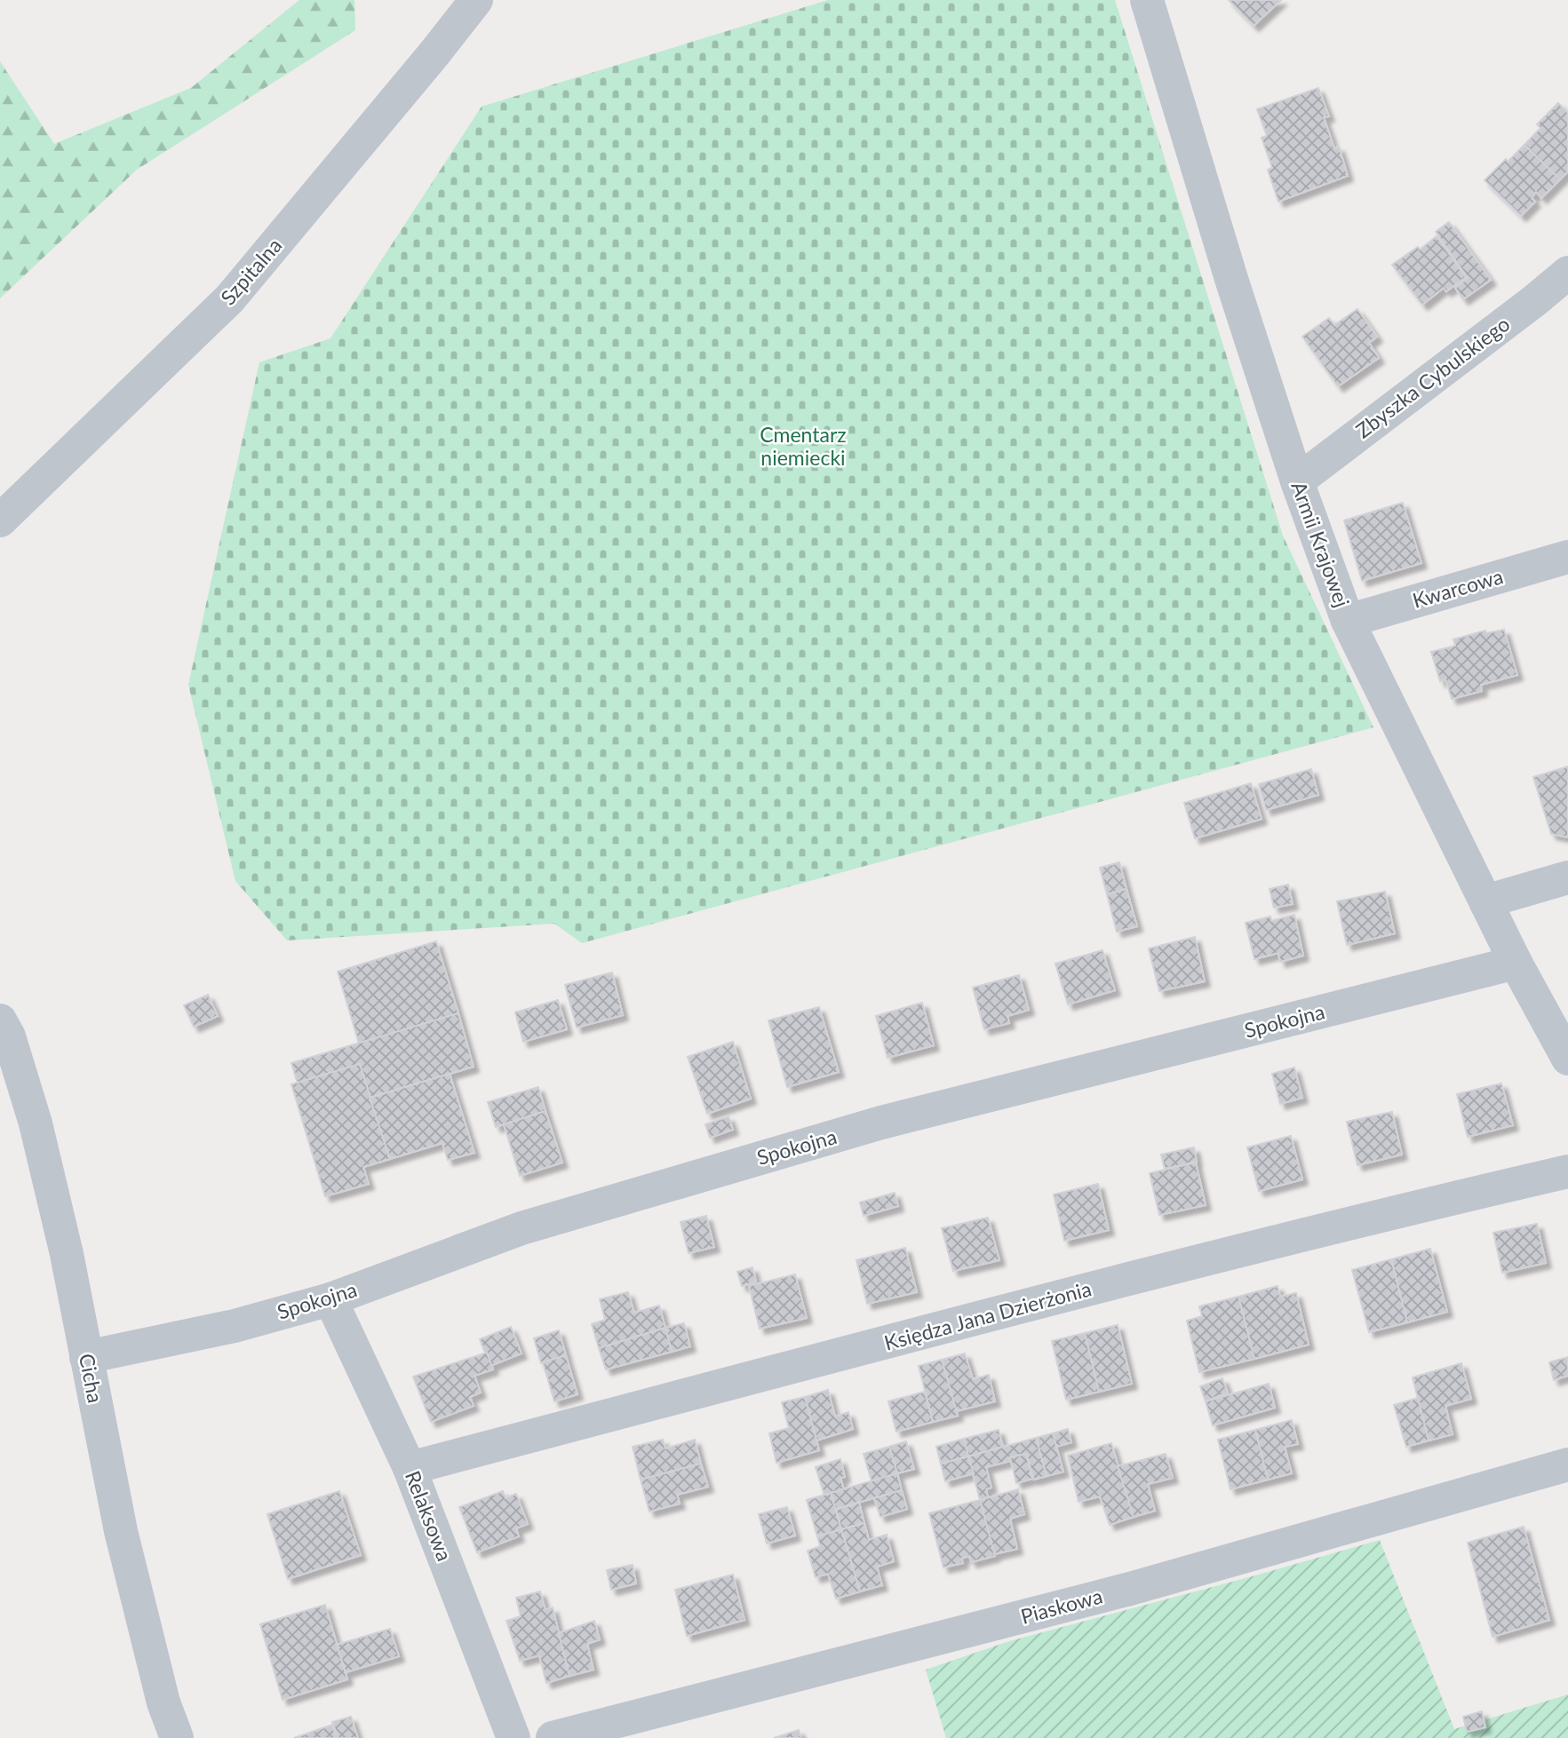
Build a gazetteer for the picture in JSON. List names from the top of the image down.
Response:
{
  "streets": {
    "street": [
      "Szpitalna",
      "Zbyszka Cybulskiego",
      "Armii Krajowej",
      "Kwarcowa",
      "Spokojna",
      "Księdza Jana Dzierżonia",
      "Cicha",
      "Relaksowa",
      "Piaskowa"
    ]
  },
  "crossings": [
    ["Zbyszka Cybulskiego", "Armii Krajowej"],
    ["Armii Krajowej", "Kwarcowa"],
    ["Armii Krajowej", "Spokojna"],
    ["Spokojna", "Cicha"],
    ["Spokojna", "Relaksowa"],
    ["Księdza Jana Dzierżonia", "Relaksowa"]
  ],
  "parks": ["Cmentarz niemiecki"]
}
